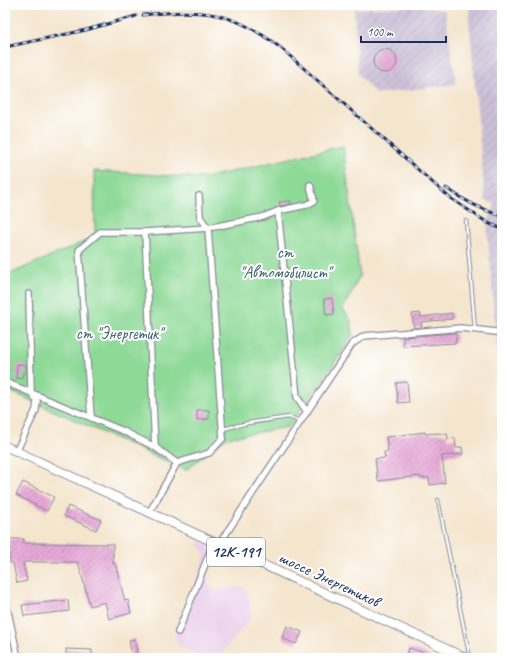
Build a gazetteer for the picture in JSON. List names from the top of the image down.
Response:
{
  "streets": {
    "main road": ["12К-191", "шоссе Энергетиков"]
  },
  "parks": ["ст \"Автомобилист\"", "ст \"Энергетик\""],
  "scale_bar": "100 m"
}
